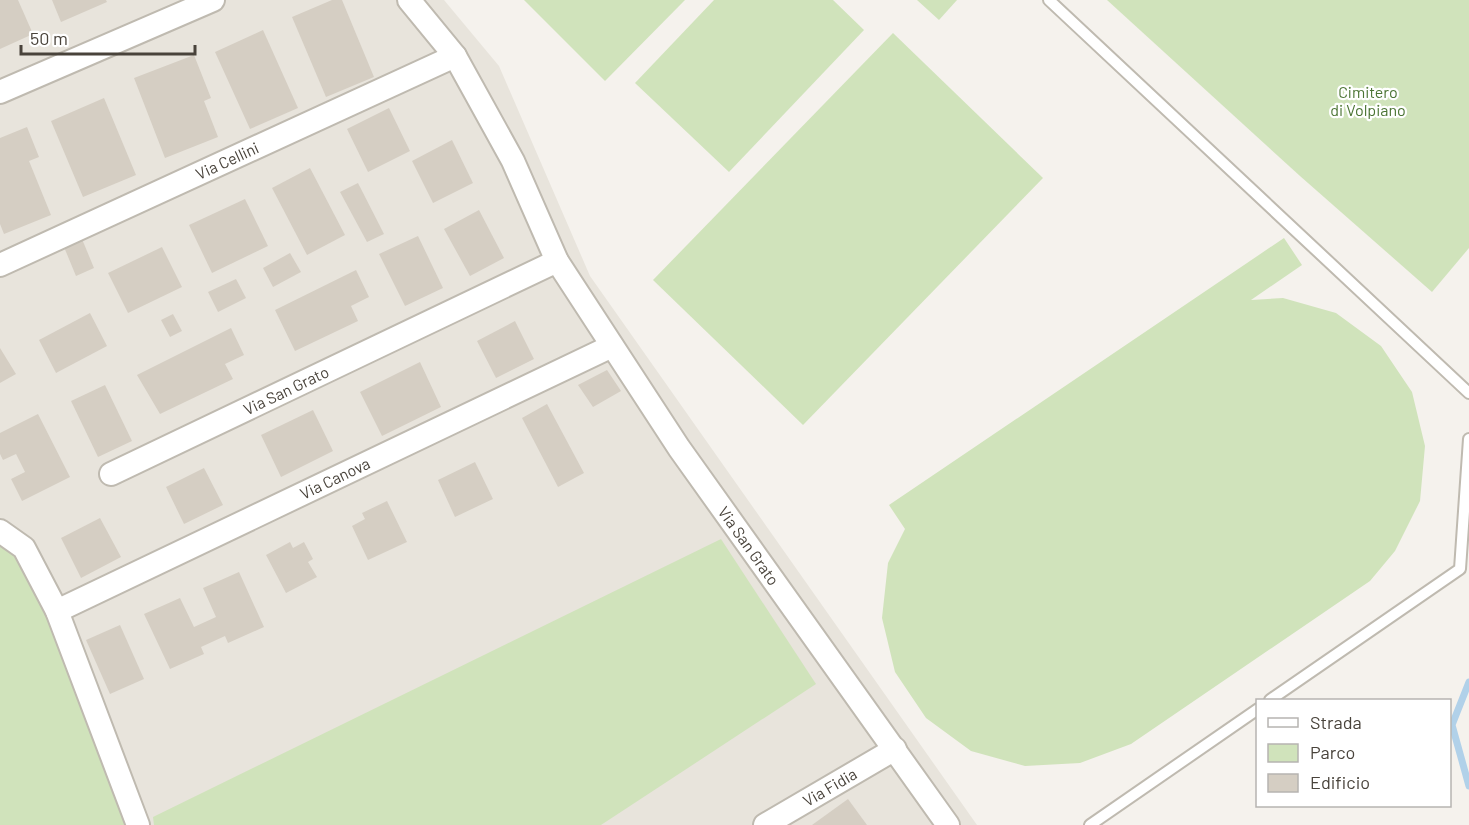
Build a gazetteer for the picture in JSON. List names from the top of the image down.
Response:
{
  "streets": {
    "street": [
      "Via Cellini",
      "Via San Grato",
      "Via Canova",
      "Via Fidia"
    ]
  },
  "crossings": [
    ["Via Cellini", "Via San Grato"],
    ["Via San Grato", "Via Canova"],
    ["Via San Grato", "Via Fidia"]
  ],
  "parks": ["Cimitero di Volpiano"],
  "legend": ["Strada", "Parco", "Edificio"],
  "scale_bar": "50 m"
}
